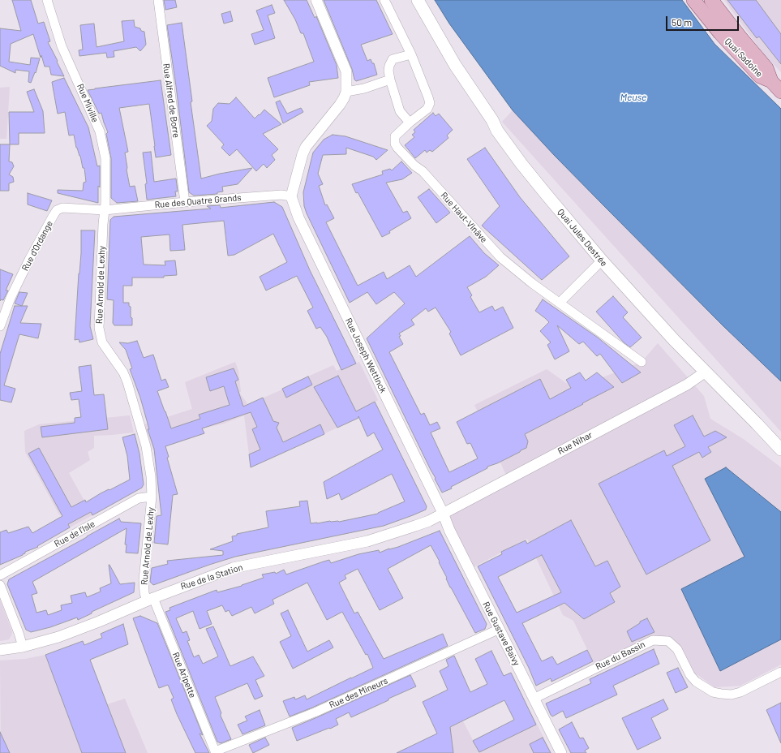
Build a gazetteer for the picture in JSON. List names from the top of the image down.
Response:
{
  "streets": {
    "main road": ["Quai Sadoine", "Quai Jules Destrée"],
    "street": [
      "Rue Alfred de Borre",
      "Rue Miville",
      "Rue des Quatre Grands",
      "Rue Haut-Vinâve",
      "Rue d'Ordange",
      "Rue Arnold de Lexhy",
      "Rue Joseph Wettinck",
      "Rue Nihar",
      "Rue de l'Isle",
      "Rue de la Station",
      "Rue Gustave Baivy",
      "Rue du Bassin",
      "Rue Aripette",
      "Rue des Mineurs"
    ]
  },
  "crossings": [
    ["Rue Alfred de Borre", "Rue des Quatre Grands"],
    ["Rue Miville", "Rue des Quatre Grands"],
    ["Rue Miville", "Rue d'Ordange"],
    ["Rue Miville", "Rue Arnold de Lexhy"],
    ["Rue des Quatre Grands", "Rue d'Ordange"],
    ["Rue des Quatre Grands", "Rue Arnold de Lexhy"],
    ["Rue des Quatre Grands", "Rue Joseph Wettinck"],
    ["Quai Jules Destrée", "Rue Nihar"],
    ["Rue d'Ordange", "Rue Arnold de Lexhy"],
    ["Rue Arnold de Lexhy", "Rue de l'Isle"],
    ["Rue Arnold de Lexhy", "Rue de la Station"],
    ["Rue Arnold de Lexhy", "Rue Aripette"],
    ["Rue Joseph Wettinck", "Rue Nihar"],
    ["Rue Joseph Wettinck", "Rue de la Station"],
    ["Rue Joseph Wettinck", "Rue Gustave Baivy"],
    ["Rue Nihar", "Rue de la Station"],
    ["Rue Nihar", "Rue Gustave Baivy"],
    ["Rue de la Station", "Rue Gustave Baivy"],
    ["Rue de la Station", "Rue Aripette"],
    ["Rue Gustave Baivy", "Rue du Bassin"],
    ["Rue Gustave Baivy", "Rue des Mineurs"],
    ["Rue Aripette", "Rue des Mineurs"]
  ],
  "water": ["Meuse"],
  "scale_bar": "50 m"
}
